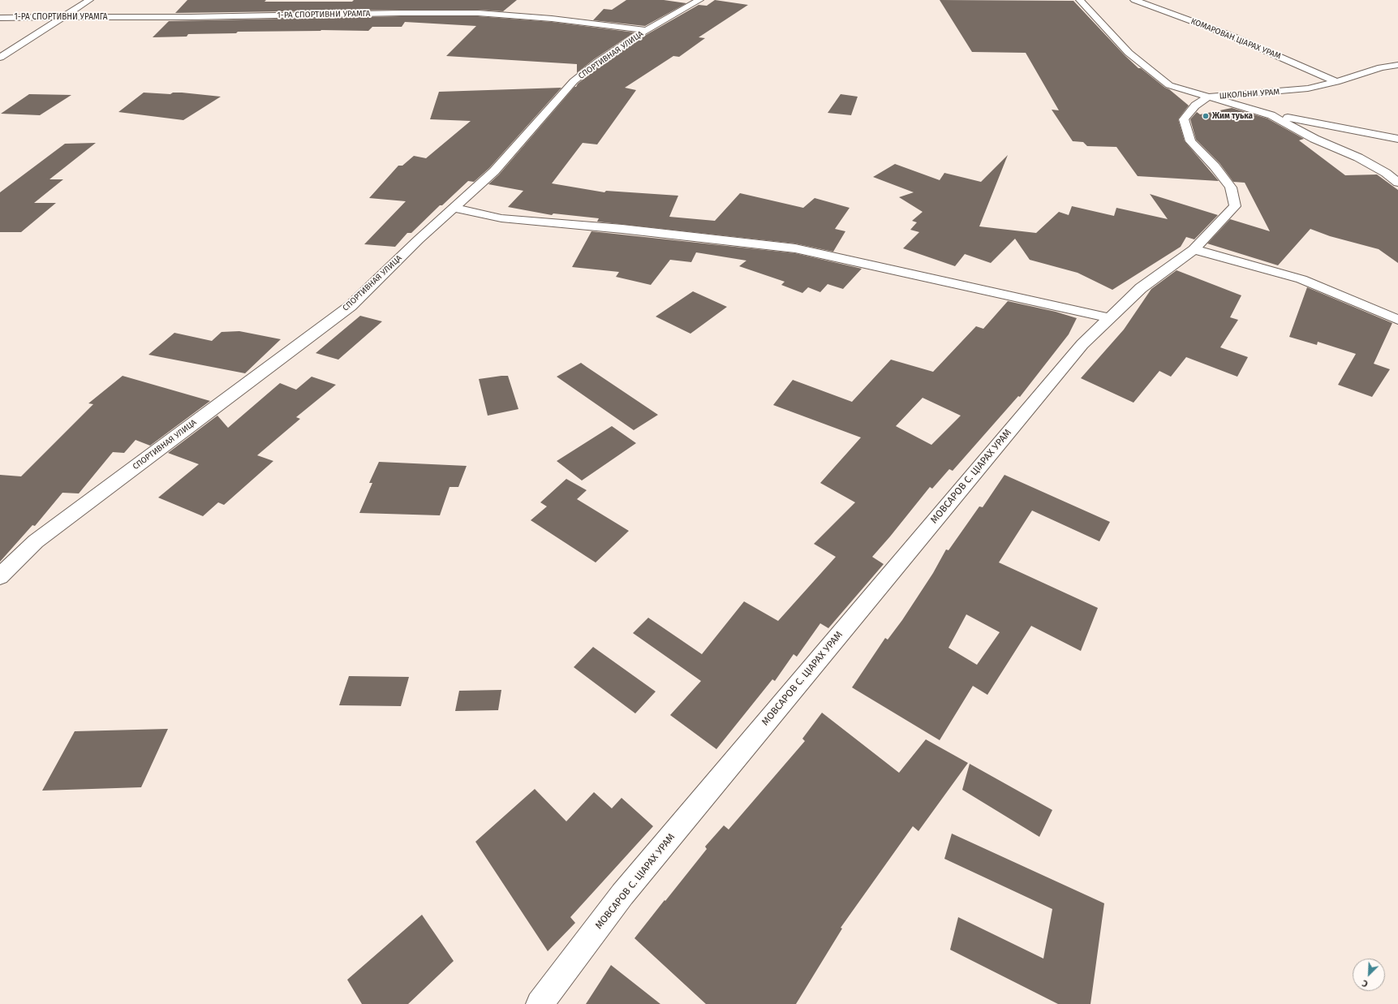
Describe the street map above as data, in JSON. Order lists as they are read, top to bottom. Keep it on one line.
{"streets":{"street":["1-РА СПОРТИВНИ УРАМГА","КОМАРОВАН ЦIАРАХ УРАМ","СПОРТИВНАЯ УЛИЦА","ШКОЛЬНИ УРАМ","МОВСАРОВ С. ЦIАРАХ УРАМ"]},"crossings":[["1-РА СПОРТИВНИ УРАМГА","СПОРТИВНАЯ УЛИЦА"],["КОМАРОВАН ЦIАРАХ УРАМ","ШКОЛЬНИ УРАМ"],["ШКОЛЬНИ УРАМ","МОВСАРОВ С. ЦIАРАХ УРАМ"]],"places":["Жим туька"],"north":"bottom left"}
